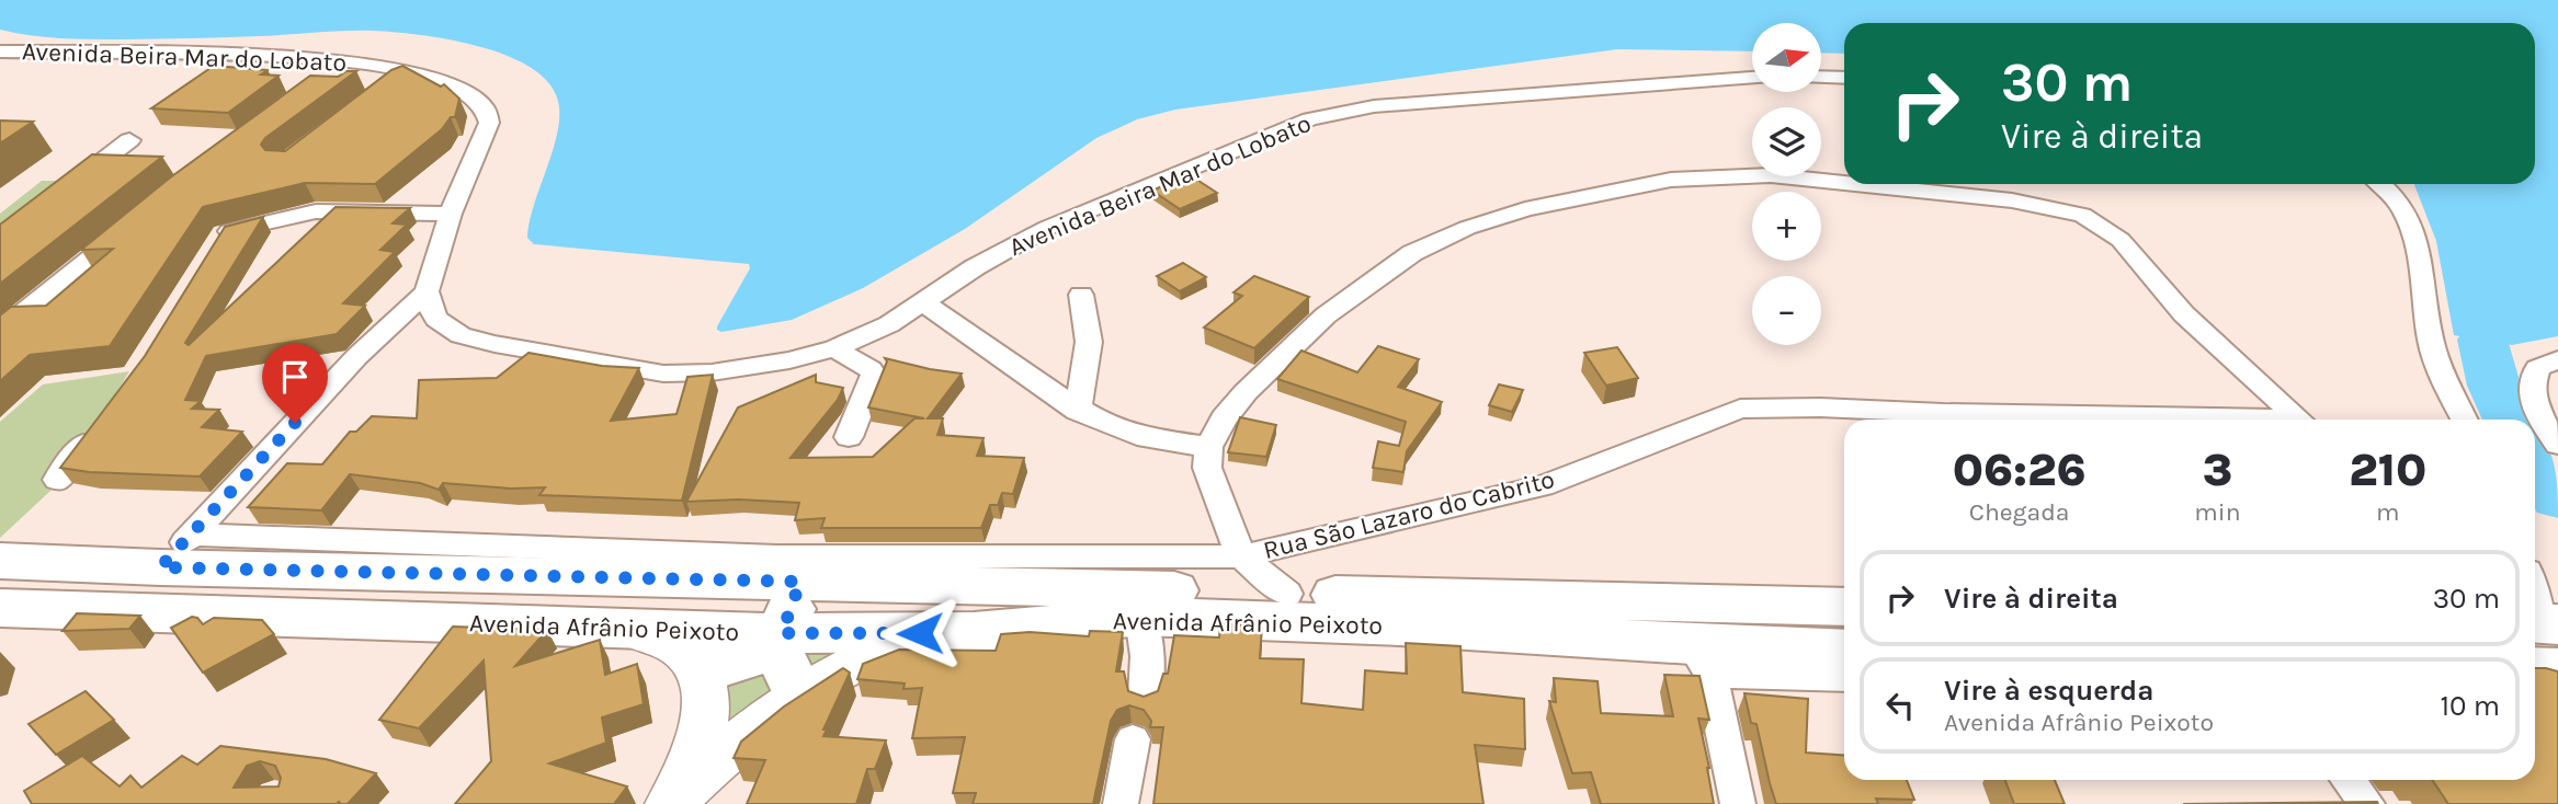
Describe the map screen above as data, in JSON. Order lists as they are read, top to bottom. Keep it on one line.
{"streets":{"main road":["Avenida Afrânio Peixoto"],"street":["Avenida Beira Mar do Lobato","Rua São Lazaro do Cabrito"]},"crossings":[["Rua São Lazaro do Cabrito","Avenida Afrânio Peixoto"]],"north":"right","page":{"map_buttons":["+","−"],"turn":["30 m","Vire à direita"],"eta":["06:26","Chegada","3","min","210","m"],"list":[{"name":"Vire à direita","value":"30 m"},{"name":"Vire à esquerda","note":"Avenida Afrânio Peixoto","value":"10 m"}]}}
